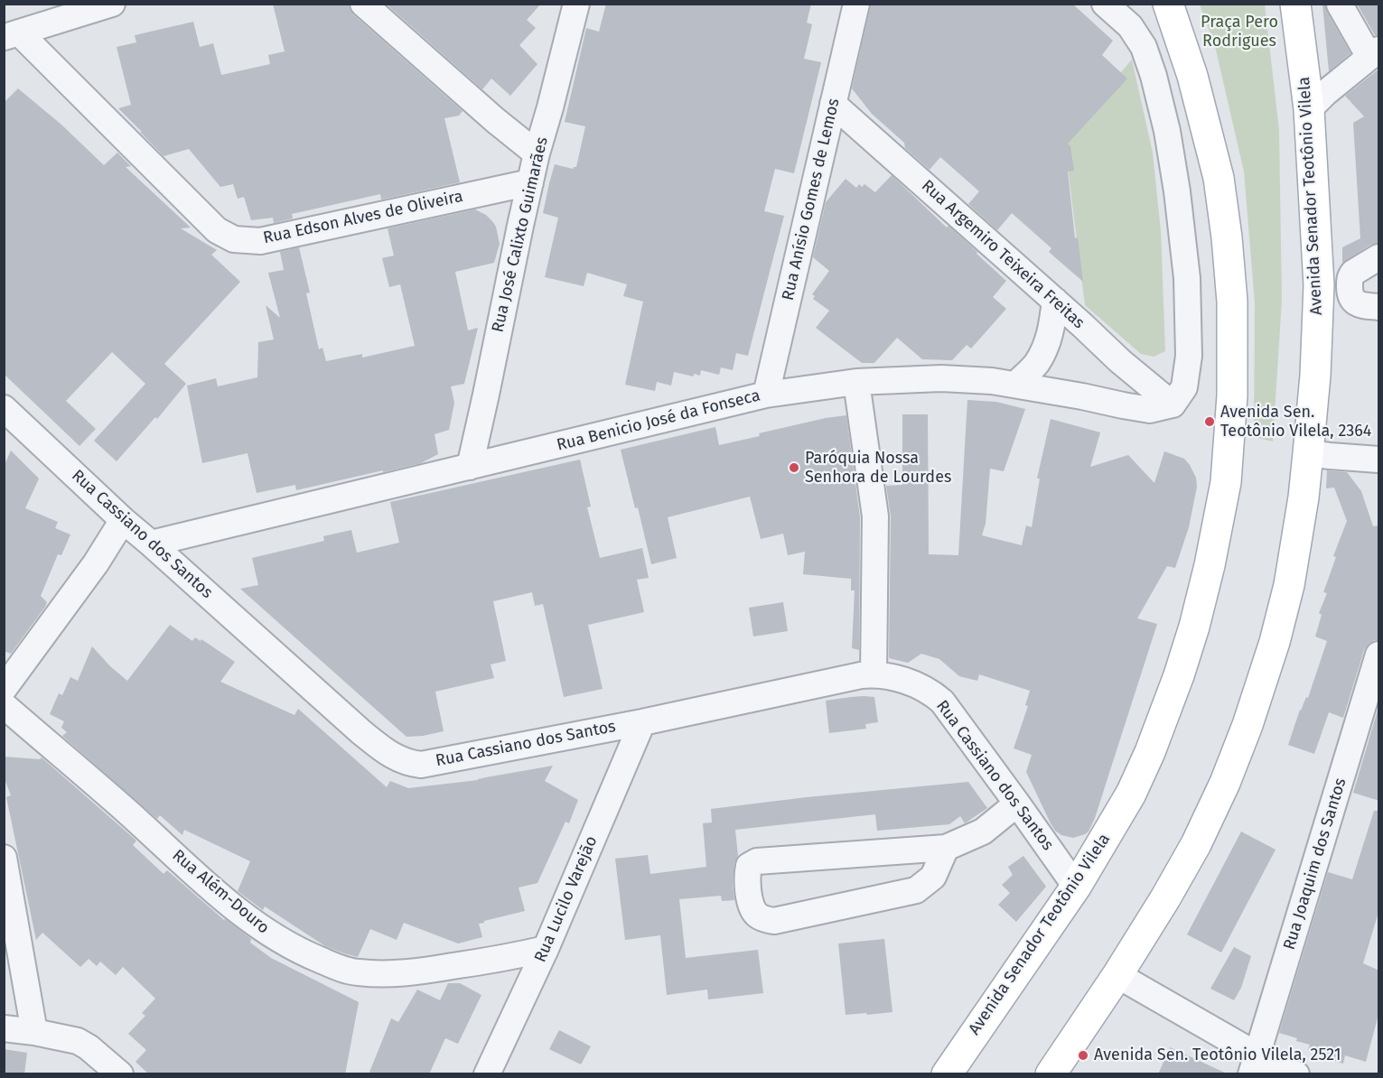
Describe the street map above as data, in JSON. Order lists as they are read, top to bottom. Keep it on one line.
{"streets":{"main road":["Avenida Senador Teotônio Vilela"],"street":["Rua Anísio Gomes de Lemos","Rua Edson Alves de Oliveira","Rua José Calixto Guimarães","Rua Argemiro Teixeira Freitas","Rua Benicio José da Fonseca","Rua Cassiano dos Santos","Rua Joaquim dos Santos","Rua Além-Douro","Rua Lucilo Varejão"]},"crossings":[["Avenida Senador Teotônio Vilela","Rua Cassiano dos Santos"],["Rua Anísio Gomes de Lemos","Rua Argemiro Teixeira Freitas"],["Rua Anísio Gomes de Lemos","Rua Benicio José da Fonseca"],["Rua Edson Alves de Oliveira","Rua José Calixto Guimarães"],["Rua José Calixto Guimarães","Rua Benicio José da Fonseca"],["Rua Argemiro Teixeira Freitas","Rua Benicio José da Fonseca"],["Rua Benicio José da Fonseca","Rua Cassiano dos Santos"],["Rua Cassiano dos Santos","Rua Lucilo Varejão"],["Rua Além-Douro","Rua Lucilo Varejão"]],"parks":["Praça Pero Rodrigues"],"places":["Avenida Sen. Teotônio Vilela, 2364","Paróquia Nossa Senhora de Lourdes","Avenida Sen. Teotônio Vilela, 2521"]}
